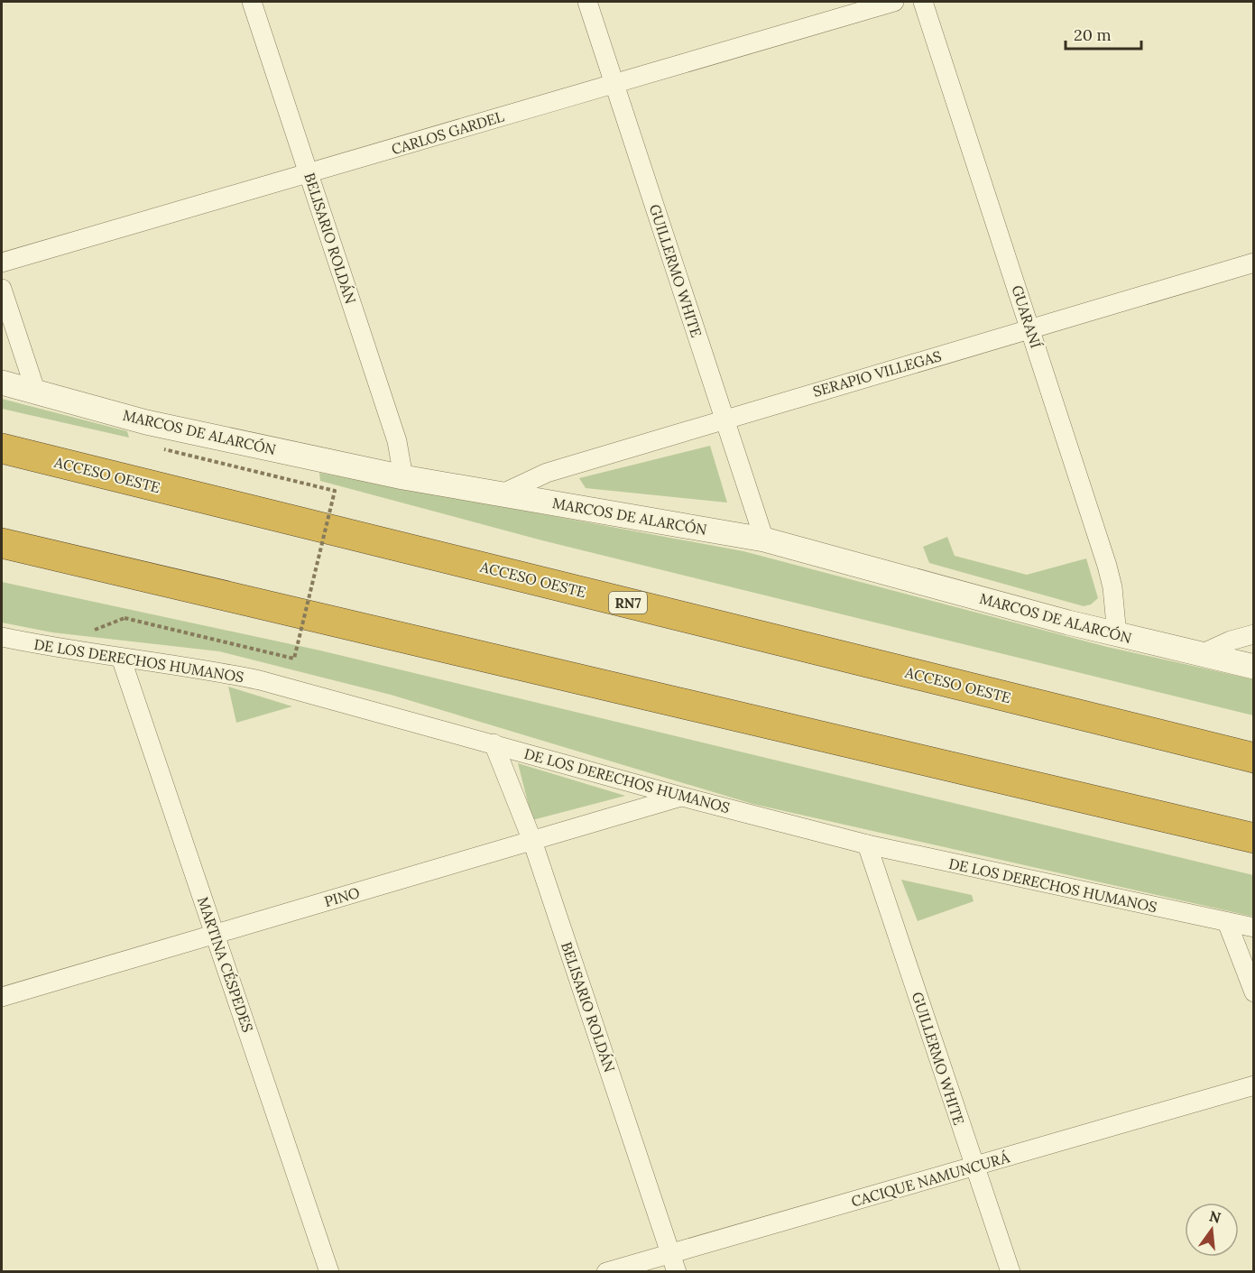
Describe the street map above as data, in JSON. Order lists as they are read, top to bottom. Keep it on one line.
{"streets":{"highway":["ACCESO OESTE","RN7"],"street":["CARLOS GARDEL","BELISARIO ROLDÁN","GUILLERMO WHITE","GUARANÍ","SERAPIO VILLEGAS","MARCOS DE ALARCÓN","DE LOS DERECHOS HUMANOS","PINO","MARTINA CÉSPEDES","CACIQUE NAMUNCURÁ"]},"crossings":[["CARLOS GARDEL","BELISARIO ROLDÁN"],["CARLOS GARDEL","GUILLERMO WHITE"],["BELISARIO ROLDÁN","MARCOS DE ALARCÓN"],["BELISARIO ROLDÁN","DE LOS DERECHOS HUMANOS"],["BELISARIO ROLDÁN","PINO"],["BELISARIO ROLDÁN","CACIQUE NAMUNCURÁ"],["GUILLERMO WHITE","SERAPIO VILLEGAS"],["GUILLERMO WHITE","MARCOS DE ALARCÓN"],["GUILLERMO WHITE","DE LOS DERECHOS HUMANOS"],["GUILLERMO WHITE","CACIQUE NAMUNCURÁ"],["GUARANÍ","SERAPIO VILLEGAS"],["GUARANÍ","MARCOS DE ALARCÓN"],["SERAPIO VILLEGAS","MARCOS DE ALARCÓN"],["DE LOS DERECHOS HUMANOS","PINO"],["DE LOS DERECHOS HUMANOS","MARTINA CÉSPEDES"],["PINO","MARTINA CÉSPEDES"]],"scale_bar":"20 m","north":"top"}
